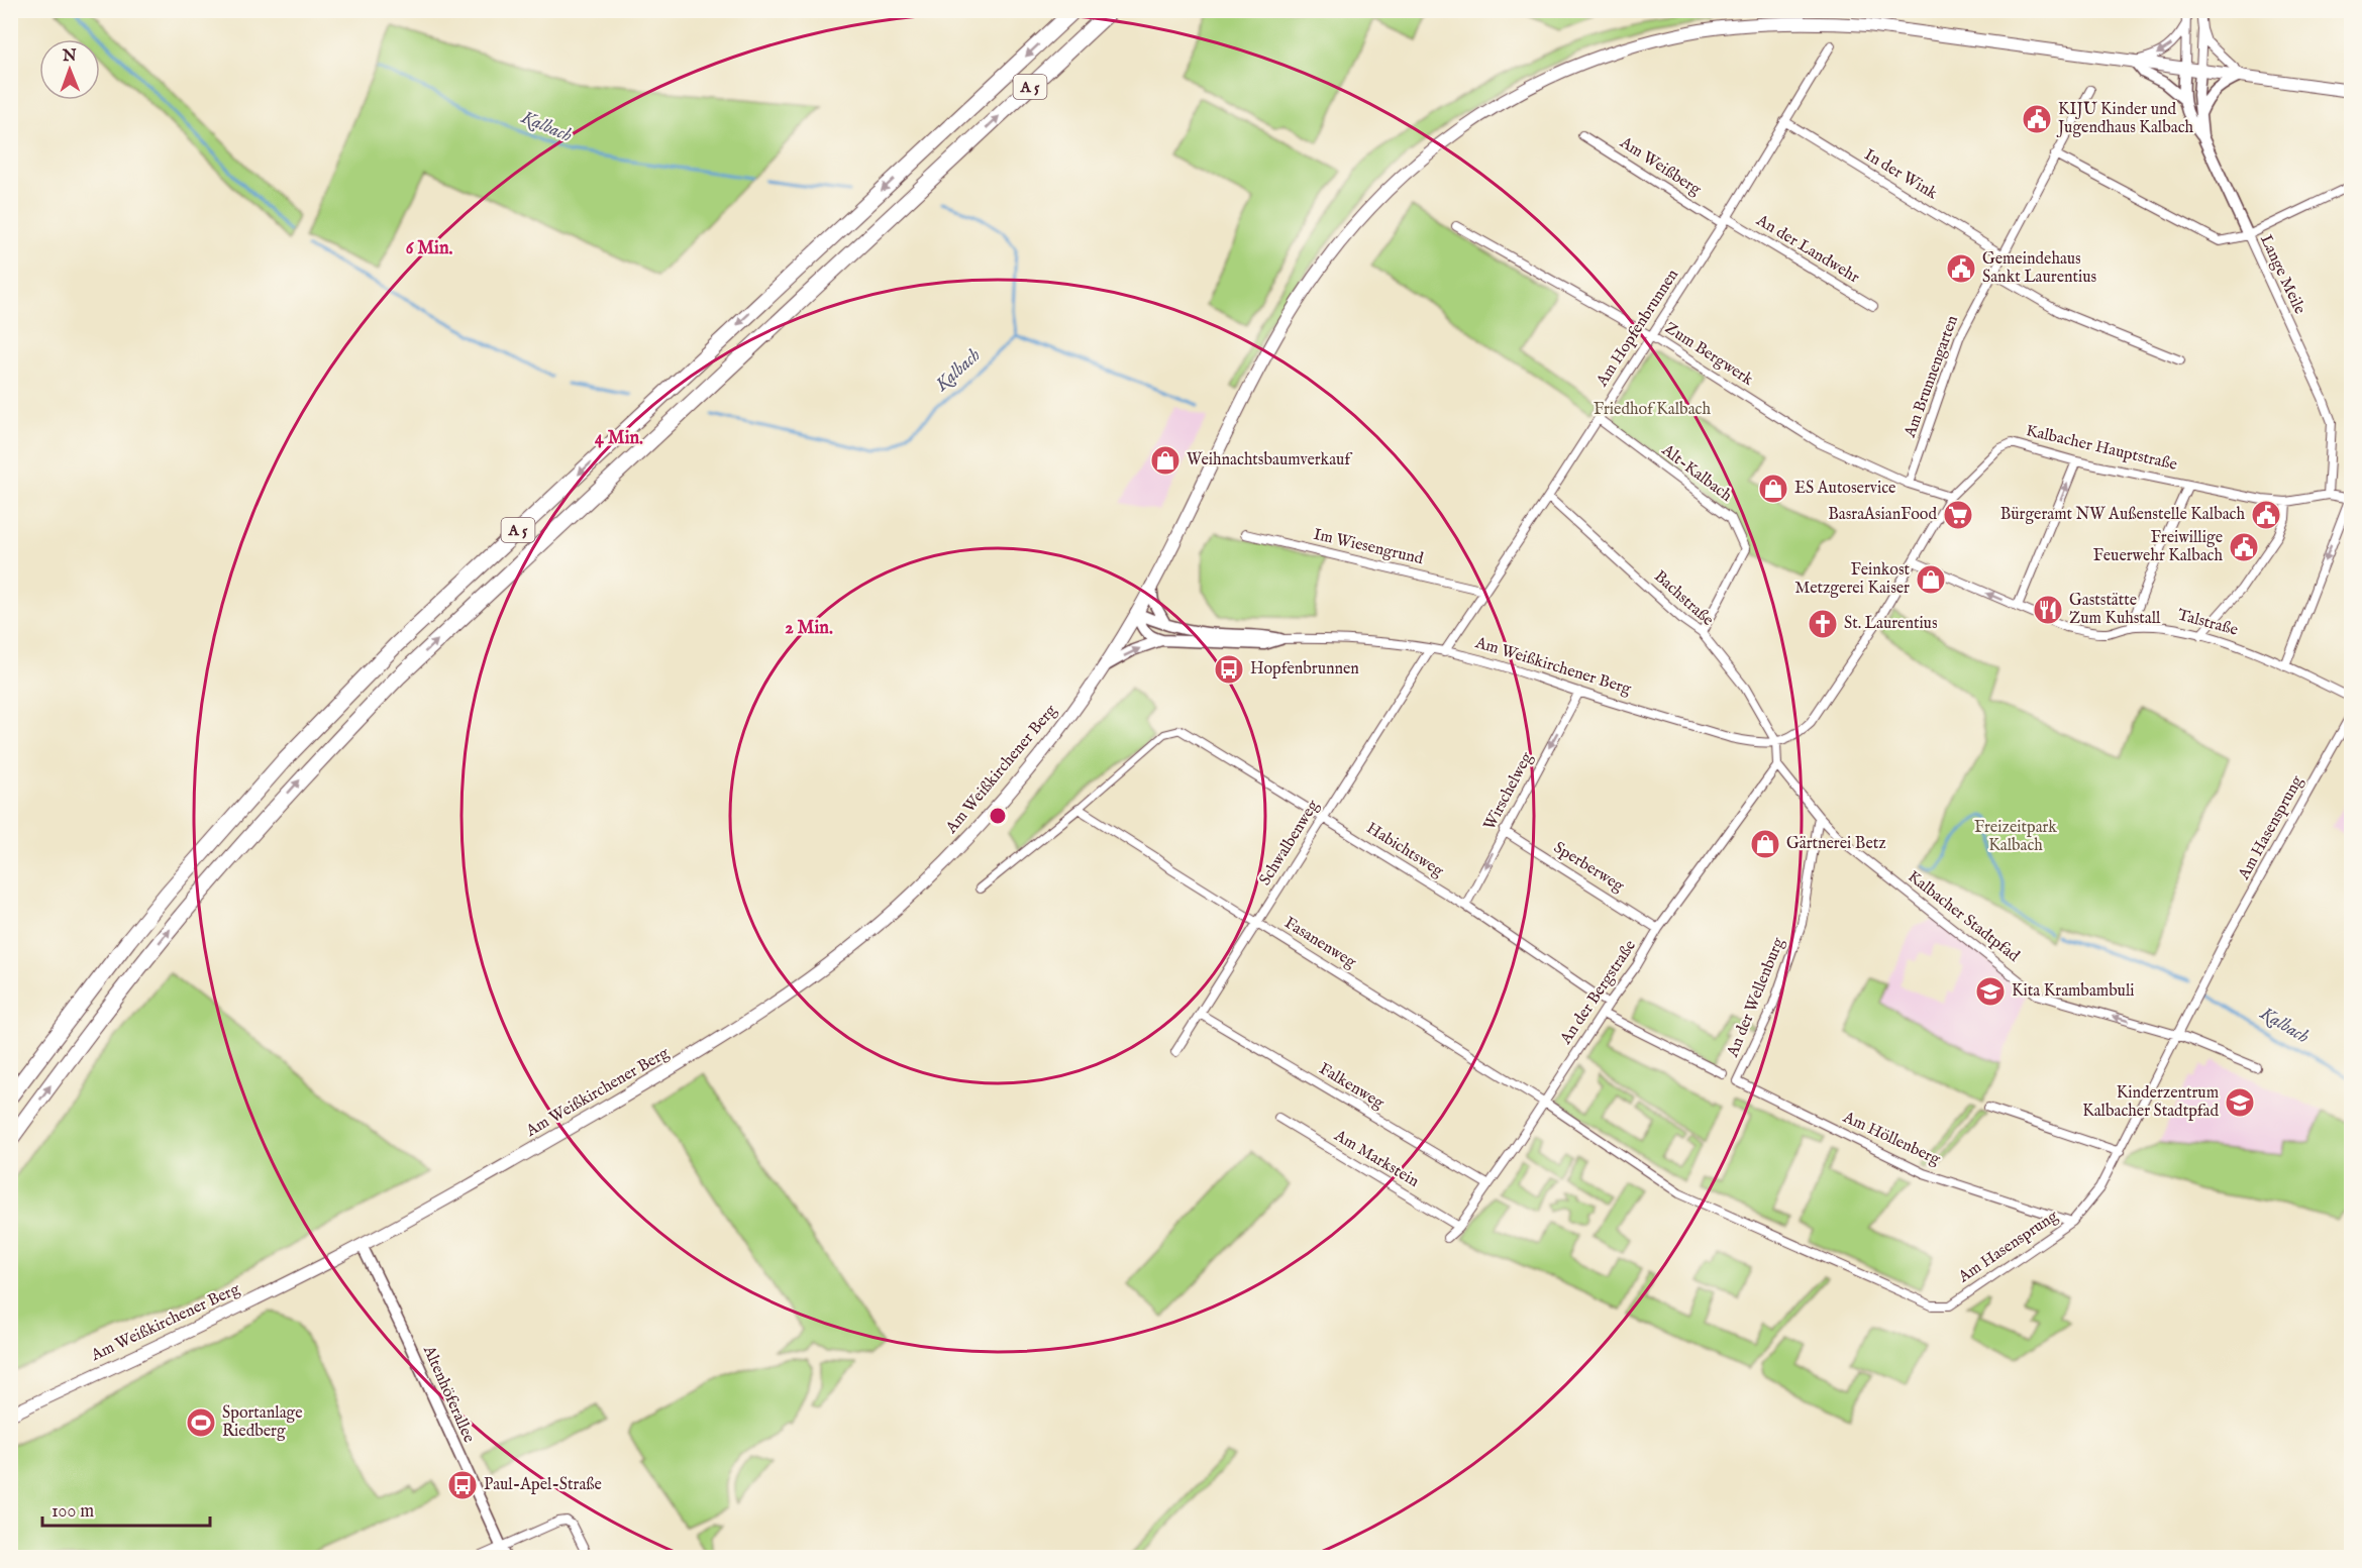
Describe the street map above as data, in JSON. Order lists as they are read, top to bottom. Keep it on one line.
{"streets":{"highway":["A 5"],"main road":["Am Weißkirchener Berg"],"street":["Am Weißberg","In der Wink","An der Landwehr","Lange Meile","Am Hopfenbrunnen","Zum Bergwerk","Am Brunnengarten","Kalbacher Hauptstraße","Alt-Kalbach","Im Wiesengrund","Bachstraße","Talstraße","Wirschelweg","Am Hasensprung","Schwalbenweg","Habichtsweg","Sperberweg","Kalbacher Stadtpfad","Fasanenweg","An der Bergstraße","An der Wellenburg","Falkenweg","Am Höllenberg","Am Markstein","Altenhöferallee"]},"crossings":[["Am Weißberg","An der Landwehr"],["Am Weißberg","Am Hopfenbrunnen"],["In der Wink","Am Hopfenbrunnen"],["In der Wink","Am Brunnengarten"],["An der Landwehr","Am Hopfenbrunnen"],["Lange Meile","Am Brunnengarten"],["Lange Meile","Kalbacher Hauptstraße"],["Am Hopfenbrunnen","Zum Bergwerk"],["Am Hopfenbrunnen","Alt-Kalbach"],["Am Hopfenbrunnen","Im Wiesengrund"],["Am Hopfenbrunnen","Bachstraße"],["Am Hopfenbrunnen","Am Weißkirchener Berg"],["Zum Bergwerk","Am Brunnengarten"],["Zum Bergwerk","Kalbacher Hauptstraße"],["Kalbacher Hauptstraße","Bachstraße"],["Kalbacher Hauptstraße","Talstraße"],["Kalbacher Hauptstraße","Am Weißkirchener Berg"],["Alt-Kalbach","Bachstraße"],["Bachstraße","Am Weißkirchener Berg"],["Am Weißkirchener Berg","Wirschelweg"],["Am Weißkirchener Berg","Schwalbenweg"],["Am Weißkirchener Berg","Altenhöferallee"],["Wirschelweg","Habichtsweg"],["Wirschelweg","Sperberweg"],["Am Hasensprung","Kalbacher Stadtpfad"],["Am Hasensprung","Fasanenweg"],["Am Hasensprung","An der Bergstraße"],["Am Hasensprung","Am Höllenberg"],["Schwalbenweg","Habichtsweg"],["Schwalbenweg","Fasanenweg"],["Schwalbenweg","Falkenweg"],["Habichtsweg","An der Bergstraße"],["Sperberweg","An der Bergstraße"],["Kalbacher Stadtpfad","An der Bergstraße"],["Kalbacher Stadtpfad","An der Wellenburg"],["Fasanenweg","An der Bergstraße"],["An der Bergstraße","Falkenweg"],["An der Bergstraße","Am Markstein"],["An der Wellenburg","Am Höllenberg"]],"one_way":["Wirschelweg","Kalbacher Stadtpfad"],"water":["Kalbach"],"parks":["Friedhof Kalbach","Freizeitpark Kalbach"],"places":{"public building":["KIJU Kinder und Jugendhaus Kalbach","Gemeindehaus Sankt Laurentius","Bürgeramt NW Außenstelle Kalbach","Freiwillige Feuerwehr Kalbach"],"shop":["Weihnachtsbaumverkauf","ES Autoservice","Feinkost Metzgerei Kaiser","Gärtnerei Betz"],"supermarket":["BasraAsianFood"],"restaurant":["Gaststätte Zum Kuhstall"],"church":["St. Laurentius"],"bus stop":["Hopfenbrunnen","Paul-Apel-Straße"],"school or university":["Kita Krambambuli","Kinderzentrum Kalbacher Stadtpfad"],"sports":["Sportanlage Riedberg"]},"scale_bar":"100 m","north":"top","rings":["6 Min.","4 Min.","2 Min."]}
